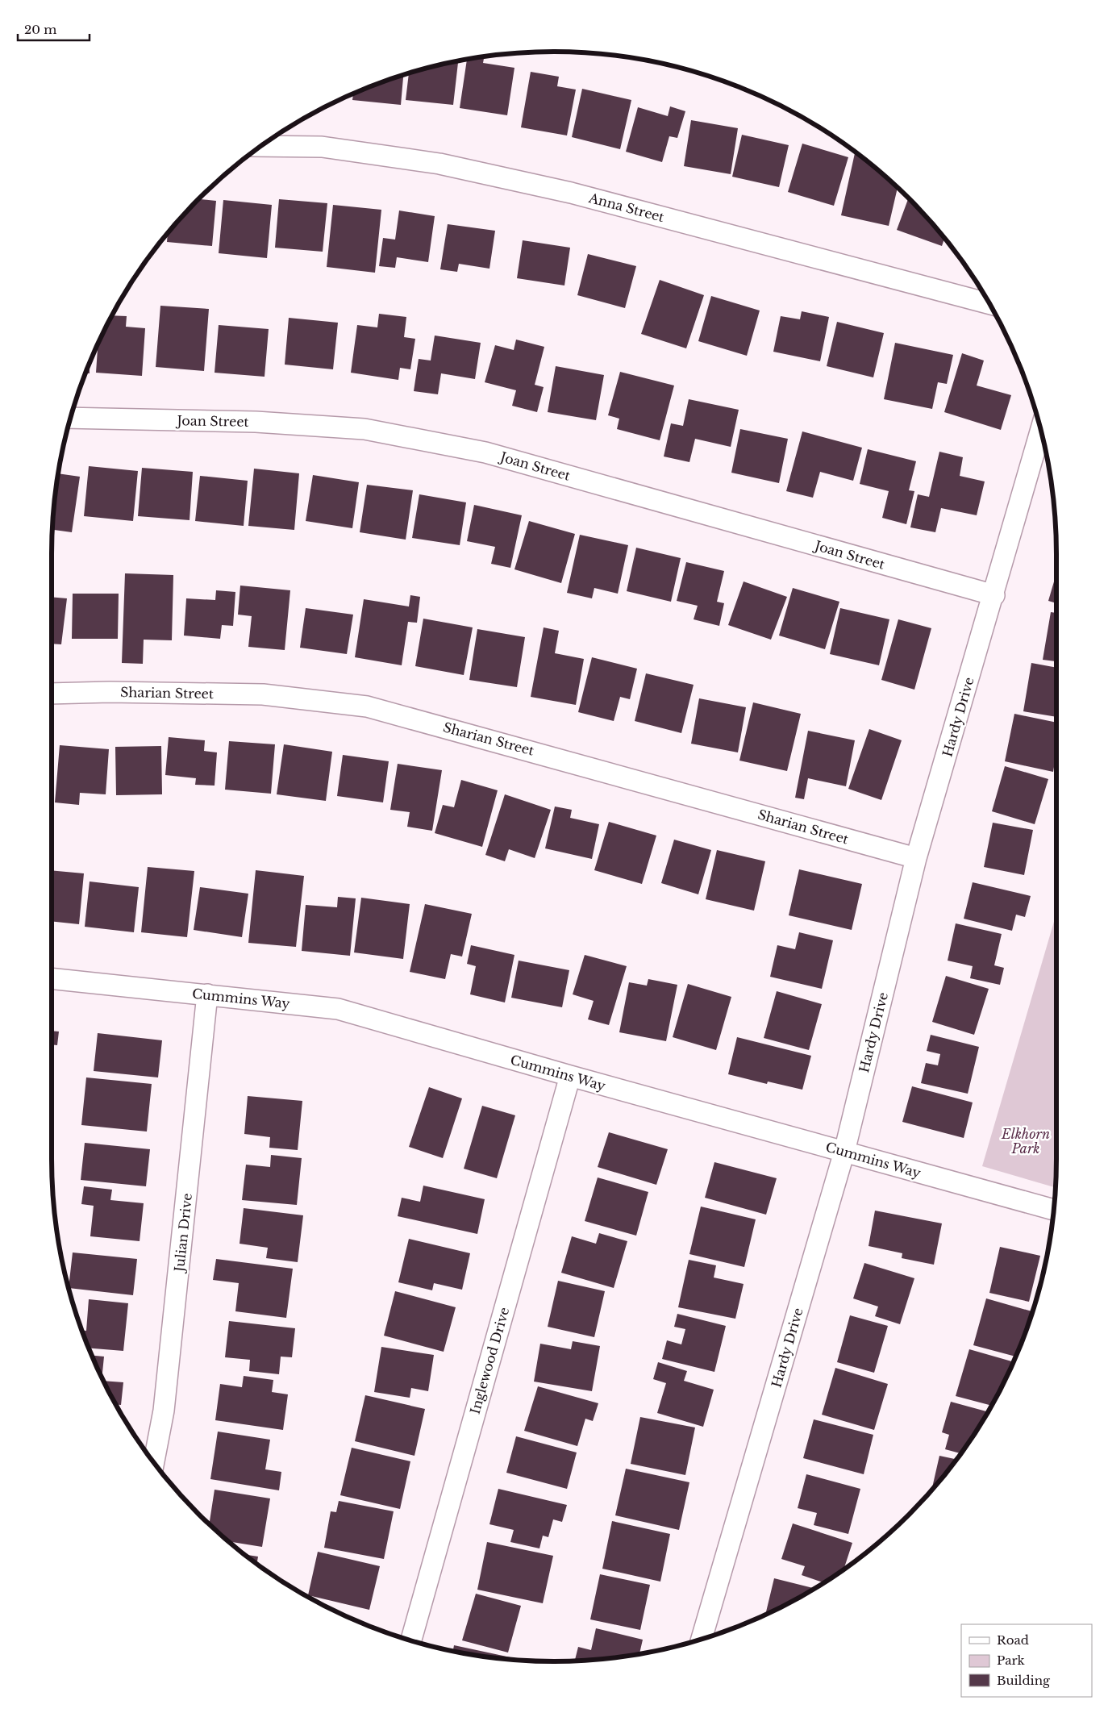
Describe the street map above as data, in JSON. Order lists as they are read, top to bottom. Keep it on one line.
{"streets":{"street":["Anna Street","Joan Street","Sharian Street","Hardy Drive","Cummins Way","Julian Drive","Inglewood Drive"]},"crossings":[["Joan Street","Hardy Drive"],["Sharian Street","Hardy Drive"],["Hardy Drive","Cummins Way"],["Cummins Way","Julian Drive"],["Cummins Way","Inglewood Drive"]],"parks":["Elkhorn Park"],"legend":["Road","Park","Building"],"scale_bar":"20 m"}
